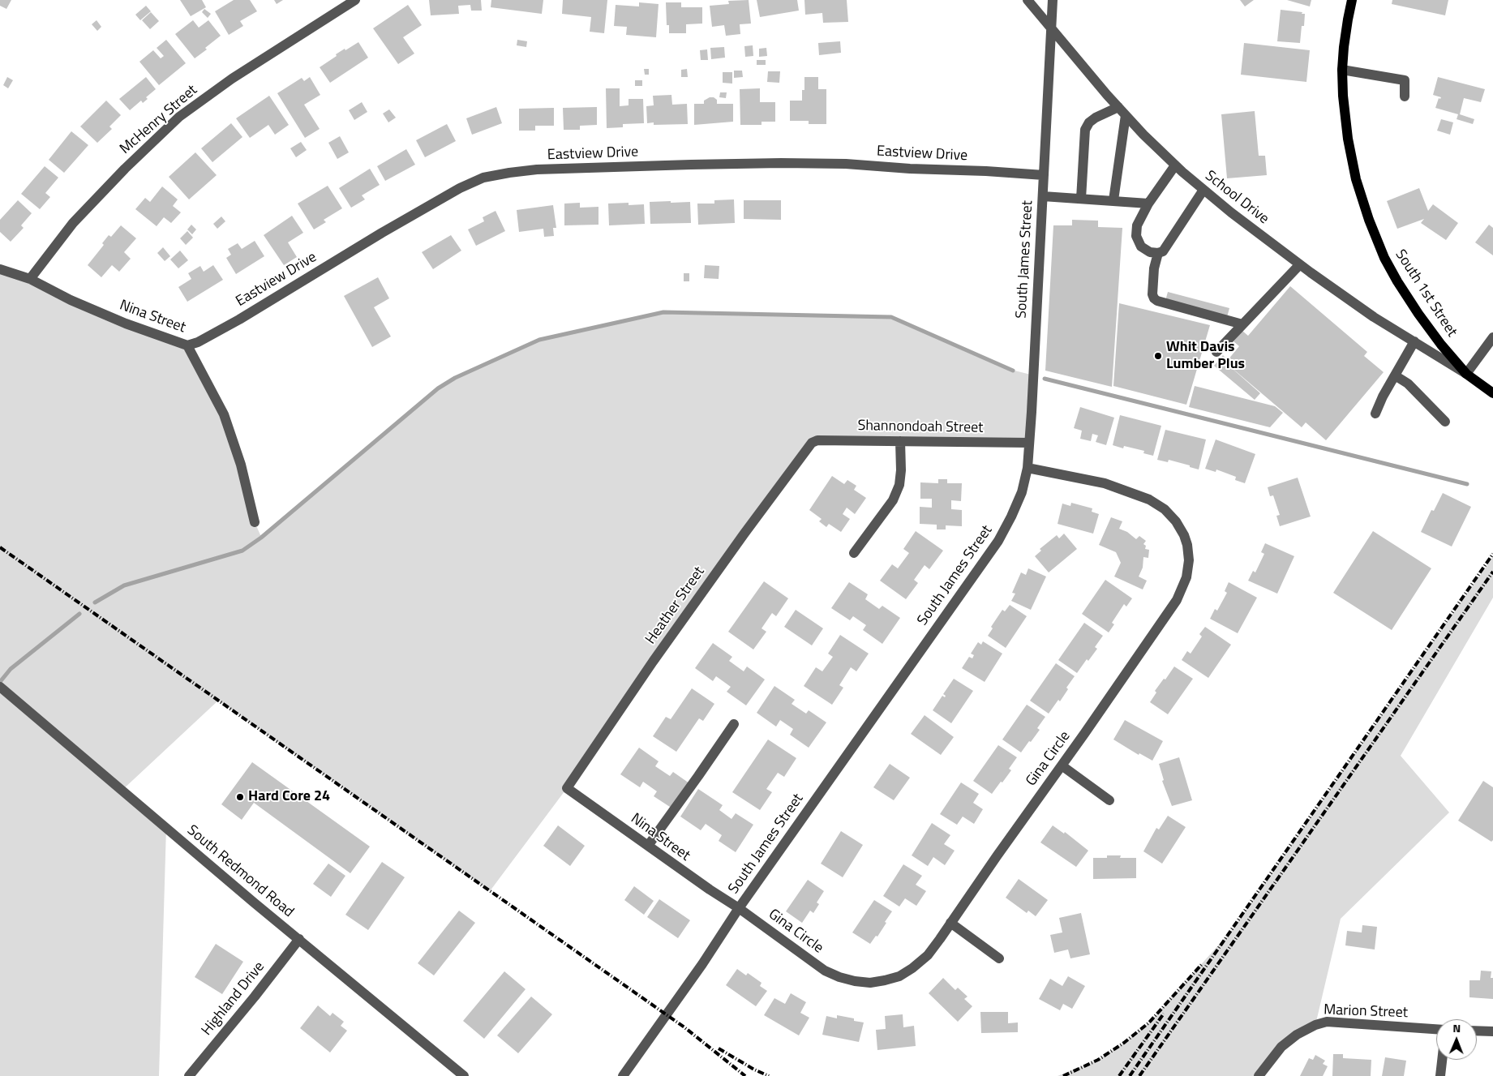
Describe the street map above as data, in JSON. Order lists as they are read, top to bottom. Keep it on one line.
{"streets":{"main road":["South 1st Street"],"street":["McHenry Street","Eastview Drive","School Drive","South James Street","Nina Street","Shannondoah Street","Heather Street","Gina Circle","South Redmond Road","Highland Drive","Marion Street"]},"crossings":[["McHenry Street","Nina Street"],["Eastview Drive","South James Street"],["Eastview Drive","Nina Street"],["School Drive","South James Street"],["School Drive","South 1st Street"],["South James Street","Nina Street"],["South James Street","Shannondoah Street"],["South James Street","Gina Circle"],["Nina Street","Heather Street"],["Nina Street","Gina Circle"],["Shannondoah Street","Heather Street"],["South Redmond Road","Highland Drive"]],"places":["Whit Davis Lumber Plus","Hard Core 24"],"north":"top"}
